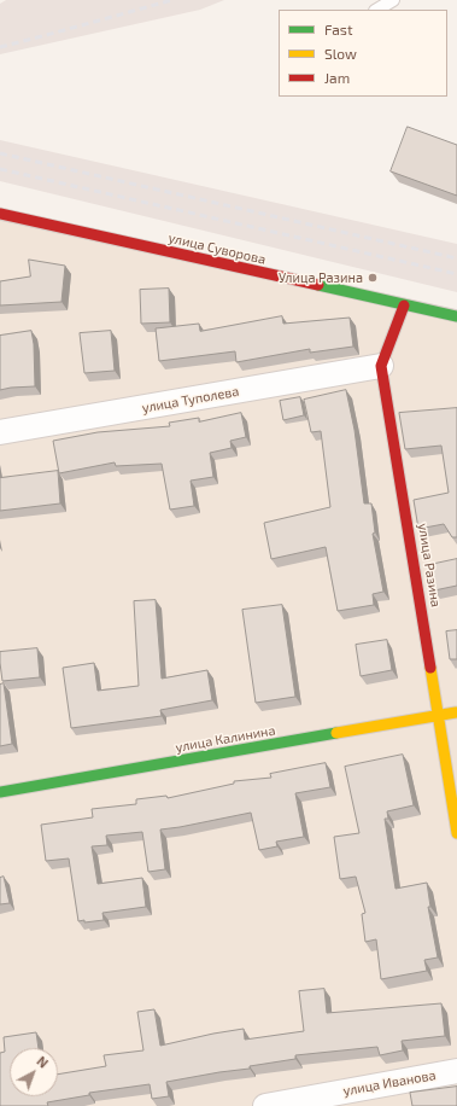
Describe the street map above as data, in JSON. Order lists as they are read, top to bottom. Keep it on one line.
{"streets":{"street":["улица Суворова","улица Туполева","улица Разина","улица Калинина","улица Иванова"]},"crossings":[["улица Суворова","улица Разина"],["улица Туполева","улица Разина"],["улица Разина","улица Калинина"]],"places":["Улица Разина"],"legend":["Fast","Slow","Jam"],"north":"top right"}
